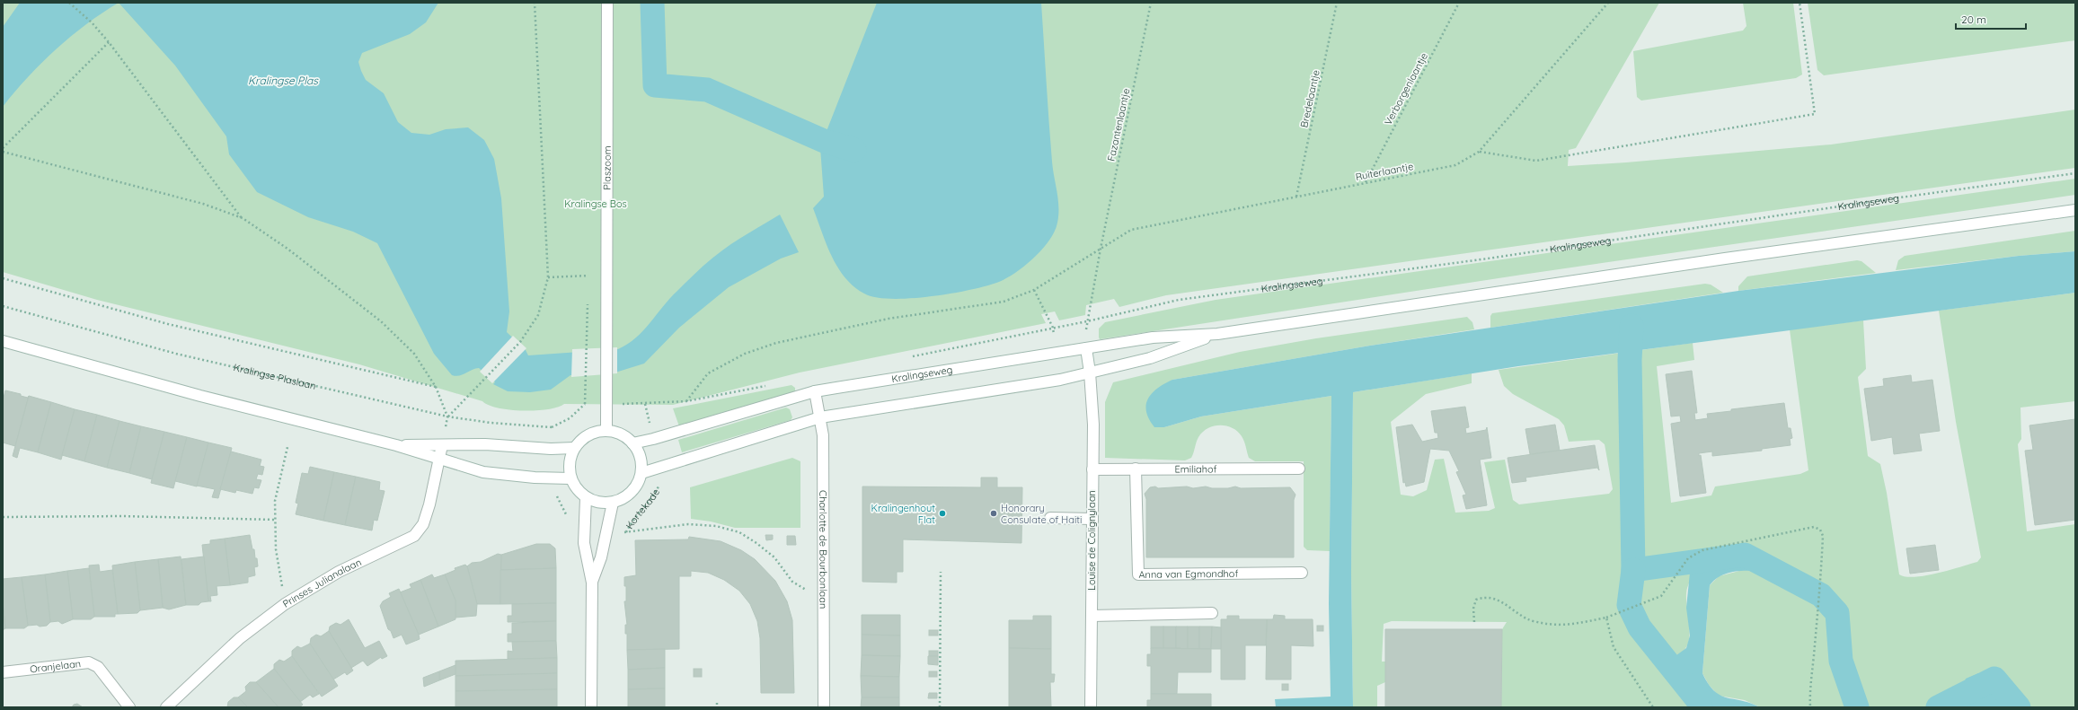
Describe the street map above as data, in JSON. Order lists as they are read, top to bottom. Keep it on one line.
{"streets":{"main road":["Plaszoom","Kralingseweg","Emiliahof","Louise de Colignylaan","Charlotte de Bourbonlaan","Anna van Egmondhof","Prinses Julianalaan","Oranjelaan"],"path":["Verborgenlaantje","Bredelaantje","Fazantenlaantje","Ruiterlaantje","Kralingse Plaslaan","Kortekade"]},"crossings":[["Verborgenlaantje","Ruiterlaantje"],["Bredelaantje","Ruiterlaantje"],["Fazantenlaantje","Ruiterlaantje"],["Fazantenlaantje","Kralingseweg"],["Plaszoom","Kralingseweg"],["Ruiterlaantje","Kralingseweg"],["Kralingseweg","Kortekade"],["Kralingseweg","Louise de Colignylaan"],["Kralingseweg","Charlotte de Bourbonlaan"],["Emiliahof","Louise de Colignylaan"],["Emiliahof","Anna van Egmondhof"]],"water":["Kralingse Plas"],"parks":["Kralingse Bos"],"places":["Kralingenhout Flat","Honorary Consulate of Haiti"],"scale_bar":"20 m"}
